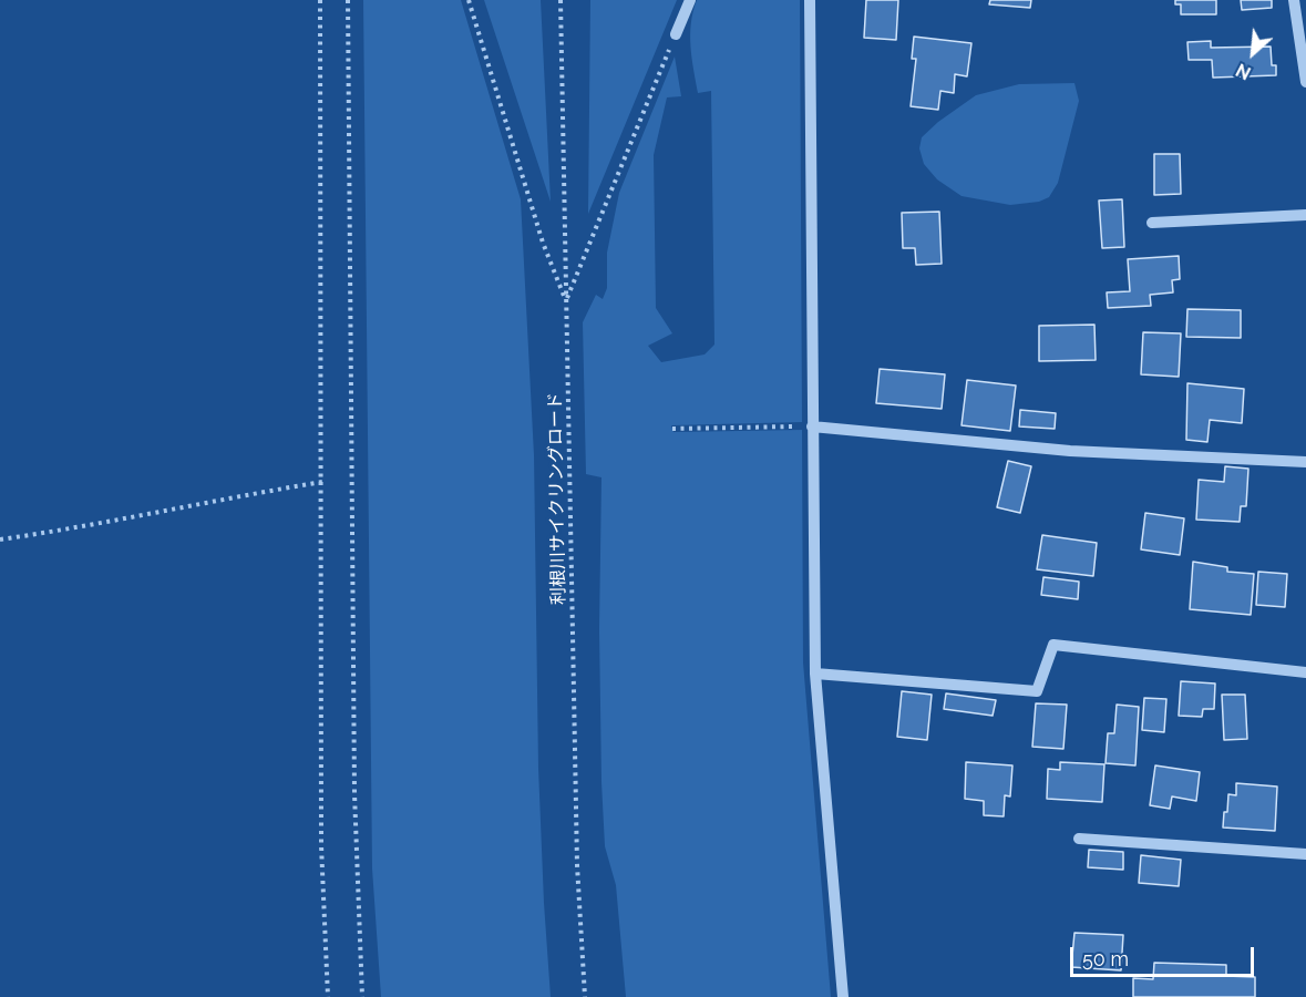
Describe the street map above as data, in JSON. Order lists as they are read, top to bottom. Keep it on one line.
{"streets":{"path":["利根川サイクリングロード"]},"scale_bar":"50 m","north":"bottom left"}
